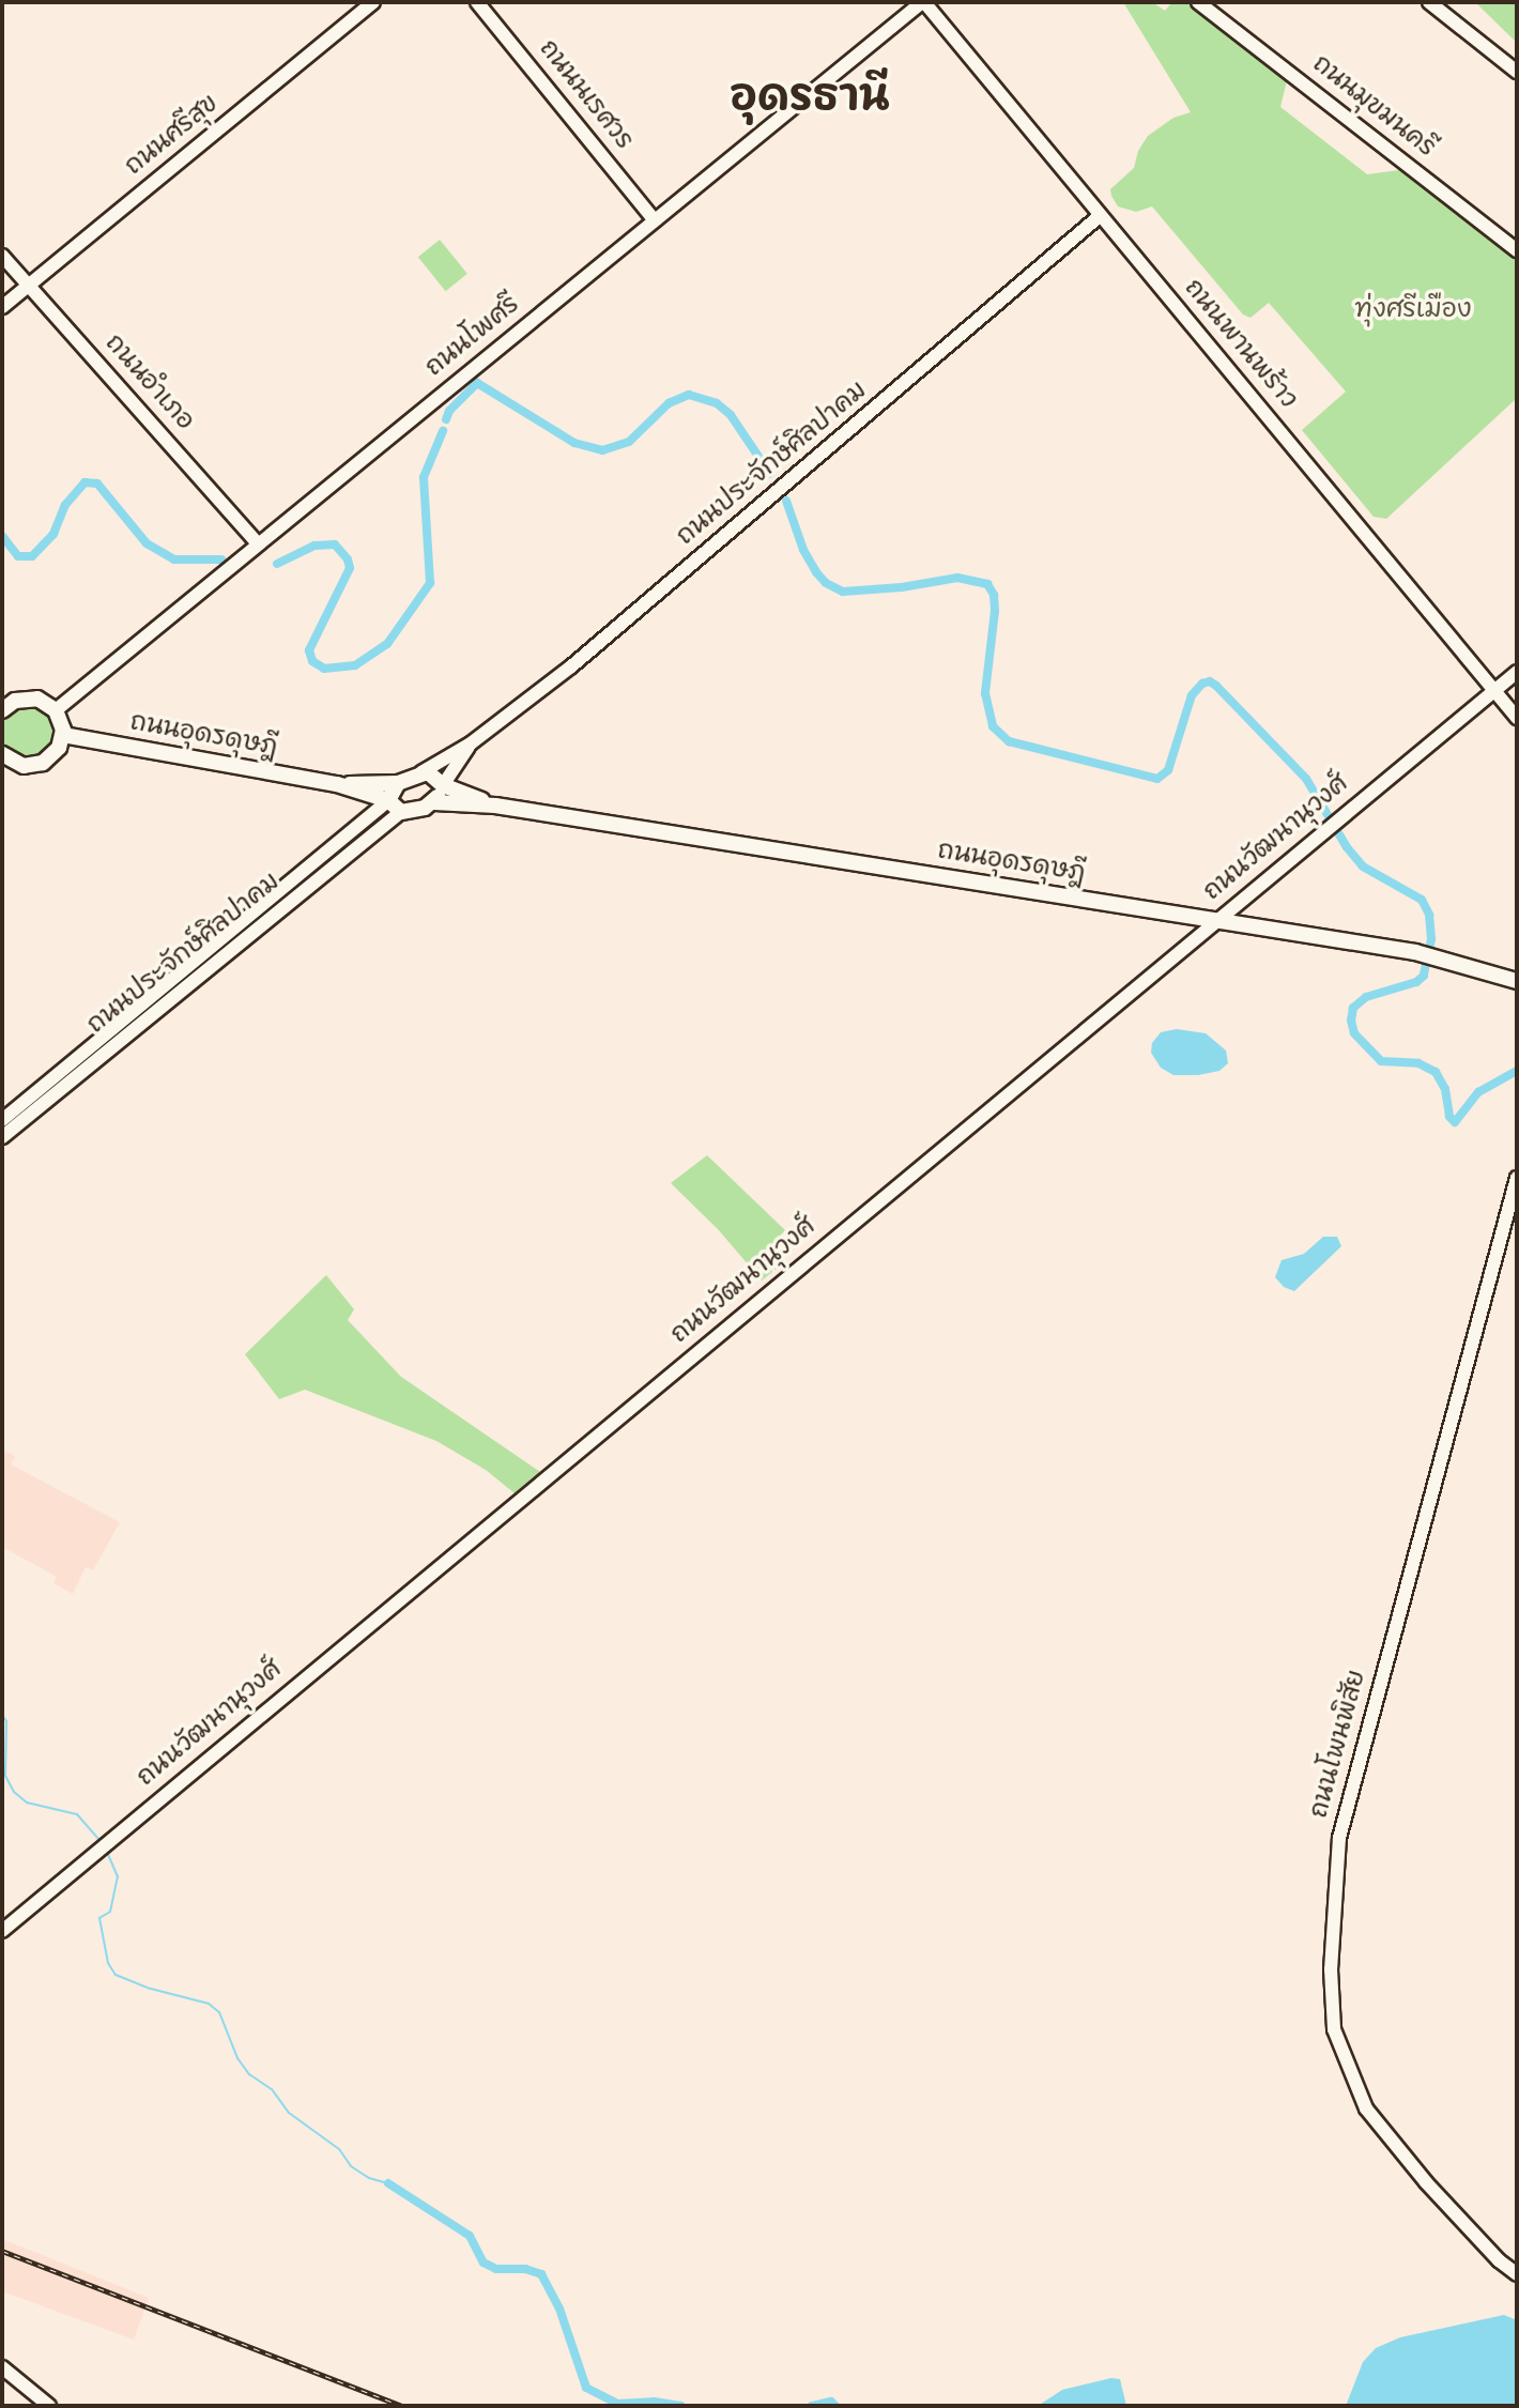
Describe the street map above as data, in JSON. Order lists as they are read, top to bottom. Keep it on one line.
{"streets":{"main road":["ถนนอุดรดุษฎี"],"street":["ถนนนเรศวร","ถนนมุขมนครี","ถนนศรีสุข","ถนนโพศรี","ถนนพานพร้าว","ถนนอำเภอ","ถนนประจักษ์ศิลปาคม","ถนนวัฒนานุวงศ์","ถนนโพนพิสัย"]},"crossings":[["ถนนนเรศวร","ถนนโพศรี"],["ถนนศรีสุข","ถนนอำเภอ"],["ถนนโพศรี","ถนนพานพร้าว"],["ถนนโพศรี","ถนนอำเภอ"],["ถนนพานพร้าว","ถนนประจักษ์ศิลปาคม"],["ถนนพานพร้าว","ถนนวัฒนานุวงศ์"],["ถนนประจักษ์ศิลปาคม","ถนนอุดรดุษฎี"],["ถนนอุดรดุษฎี","ถนนวัฒนานุวงศ์"]],"districts":["อุดรธานี"],"parks":["ทุ่งศรีเมือง"]}
